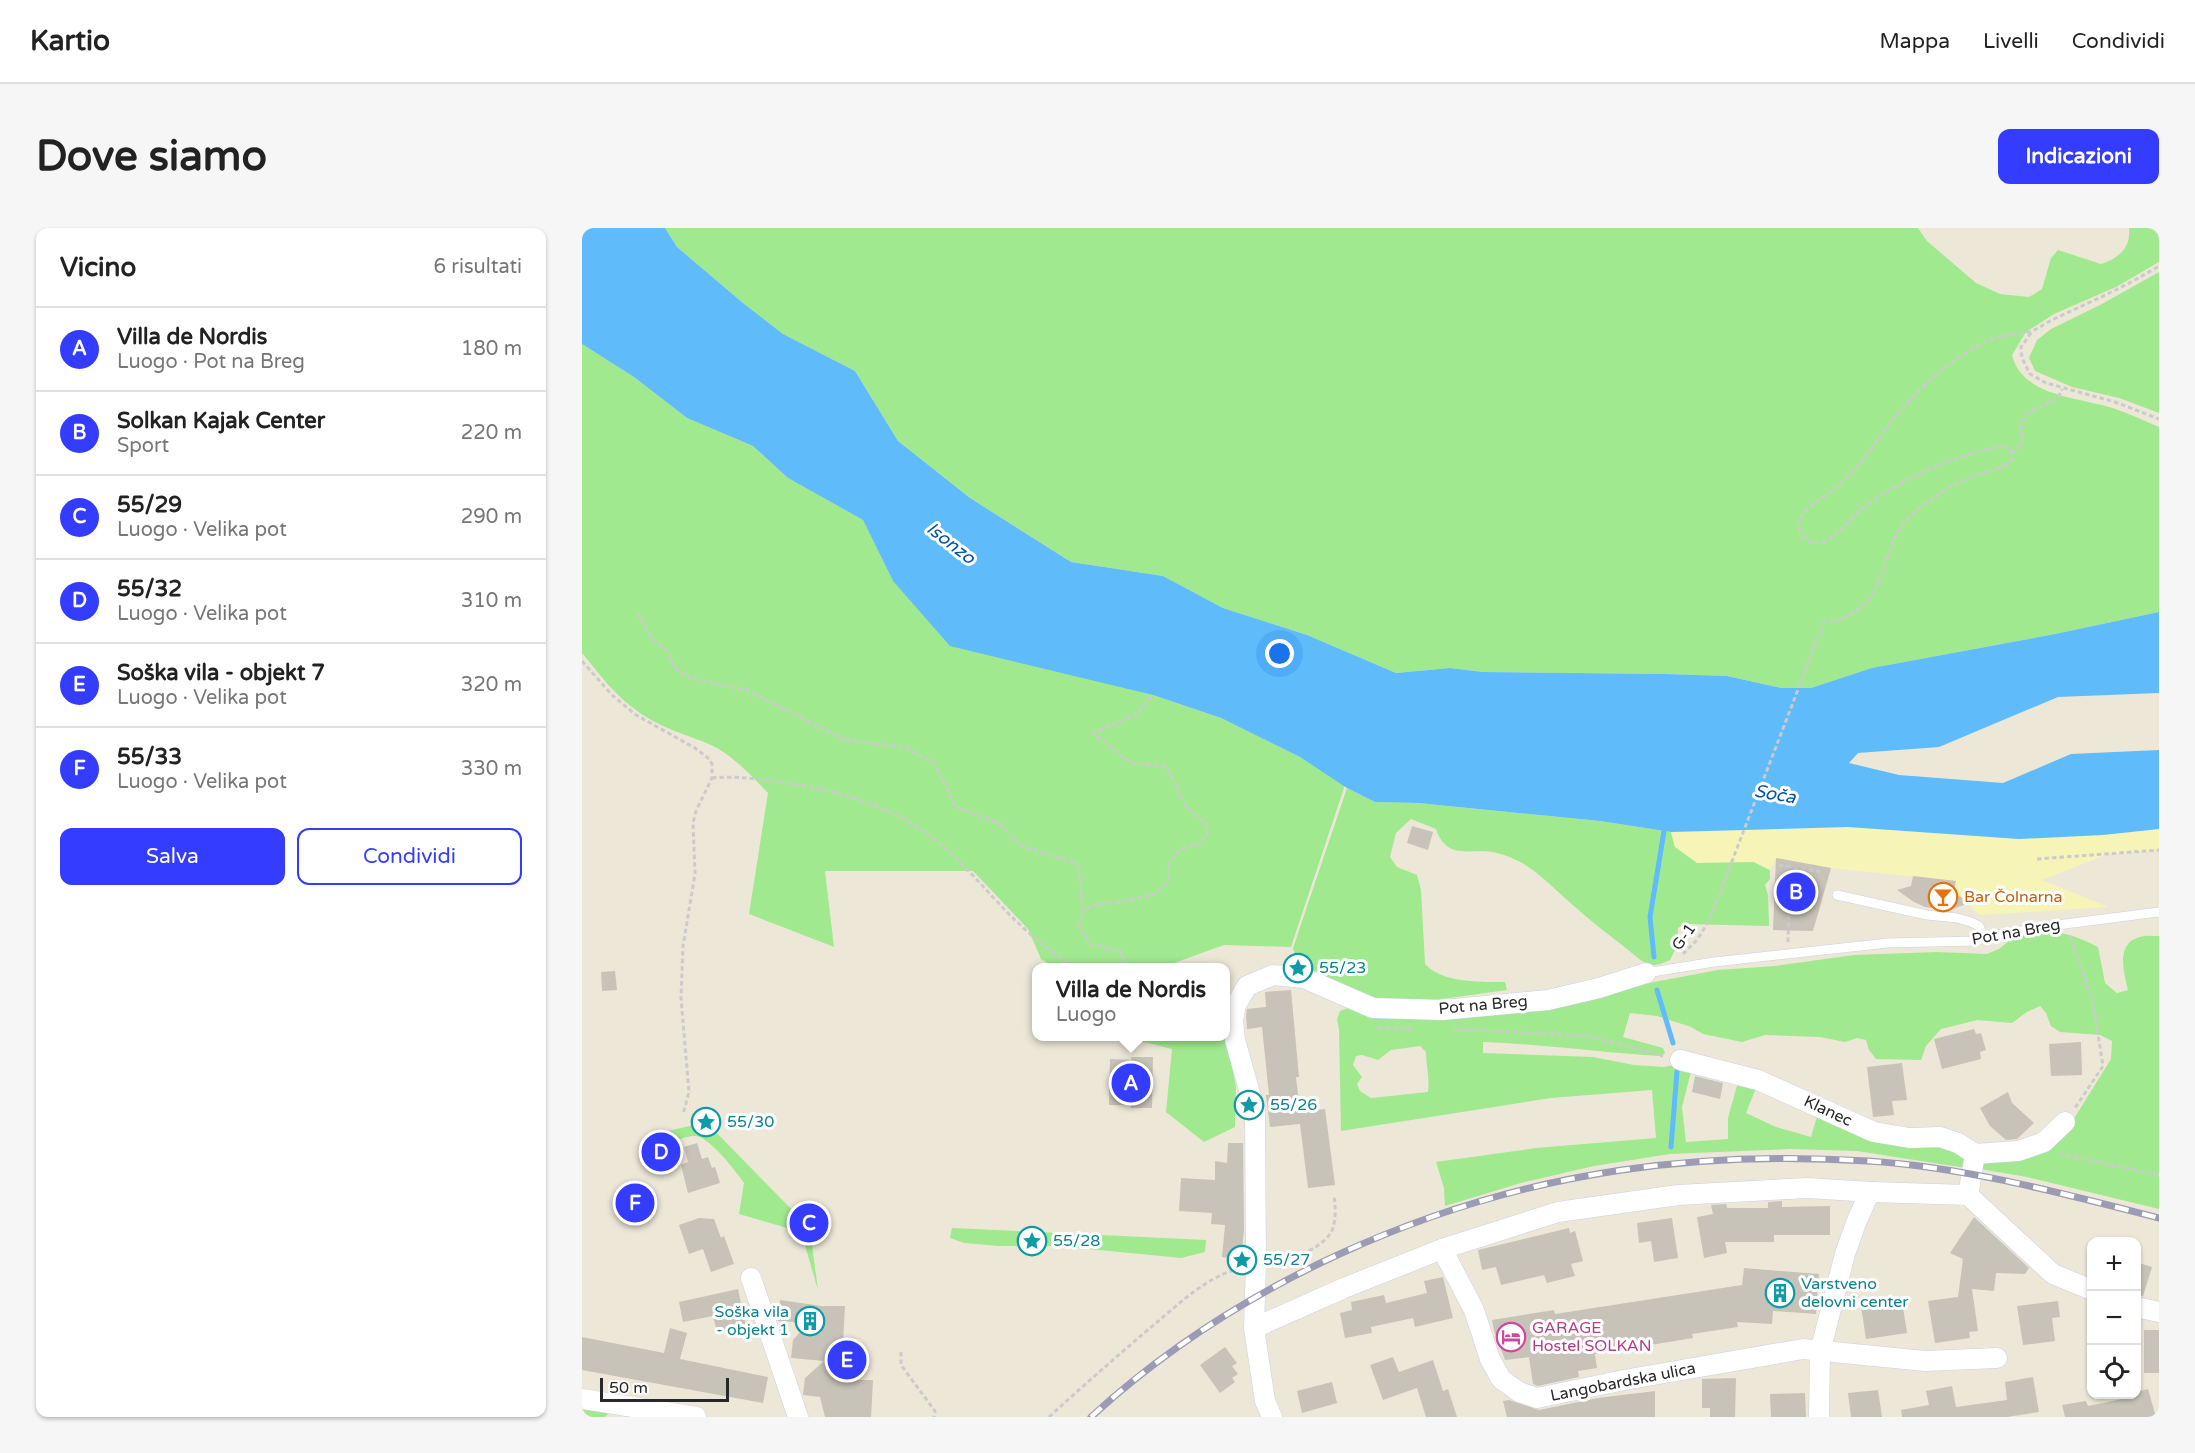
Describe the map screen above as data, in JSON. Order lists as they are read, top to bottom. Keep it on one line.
{"streets":{"street":["Pot na Breg","Klanec","Langobardska ulica"],"path":["G-1"]},"crossings":[["Pot na Breg","G-1"]],"water":["Isonzo","Soča"],"places":{"bar":["Bar Čolnarna"],"place":["55/23","55/26","55/30","55/28","55/27"],"building":["Varstveno delovni center","Soška vila - objekt 1"],"hotel":["GARAGE Hostel SOLKAN"]},"scale_bar":"50 m","page":{"header":"Kartio","nav":["Mappa","Livelli","Condividi"],"buttons":["Indicazioni",["Salva","Condividi"]],"title":"Dove siamo","heading":["Vicino","6 risultati"],"list":[{"mark":"A","name":"Villa de Nordis","note":"Luogo · Pot na Breg","value":"180 m"},{"mark":"B","name":"Solkan Kajak Center","note":"Sport","value":"220 m"},{"mark":"C","name":"55/29","note":"Luogo · Velika pot","value":"290 m"},{"mark":"D","name":"55/32","note":"Luogo · Velika pot","value":"310 m"},{"mark":"E","name":"Soška vila - objekt 7","note":"Luogo · Velika pot","value":"320 m"},{"mark":"F","name":"55/33","note":"Luogo · Velika pot","value":"330 m"}],"pins":["B","A","D","F","C","E"],"popup":["Villa de Nordis","Luogo"],"map_buttons":["+","−"],"scale":"50 m"}}
